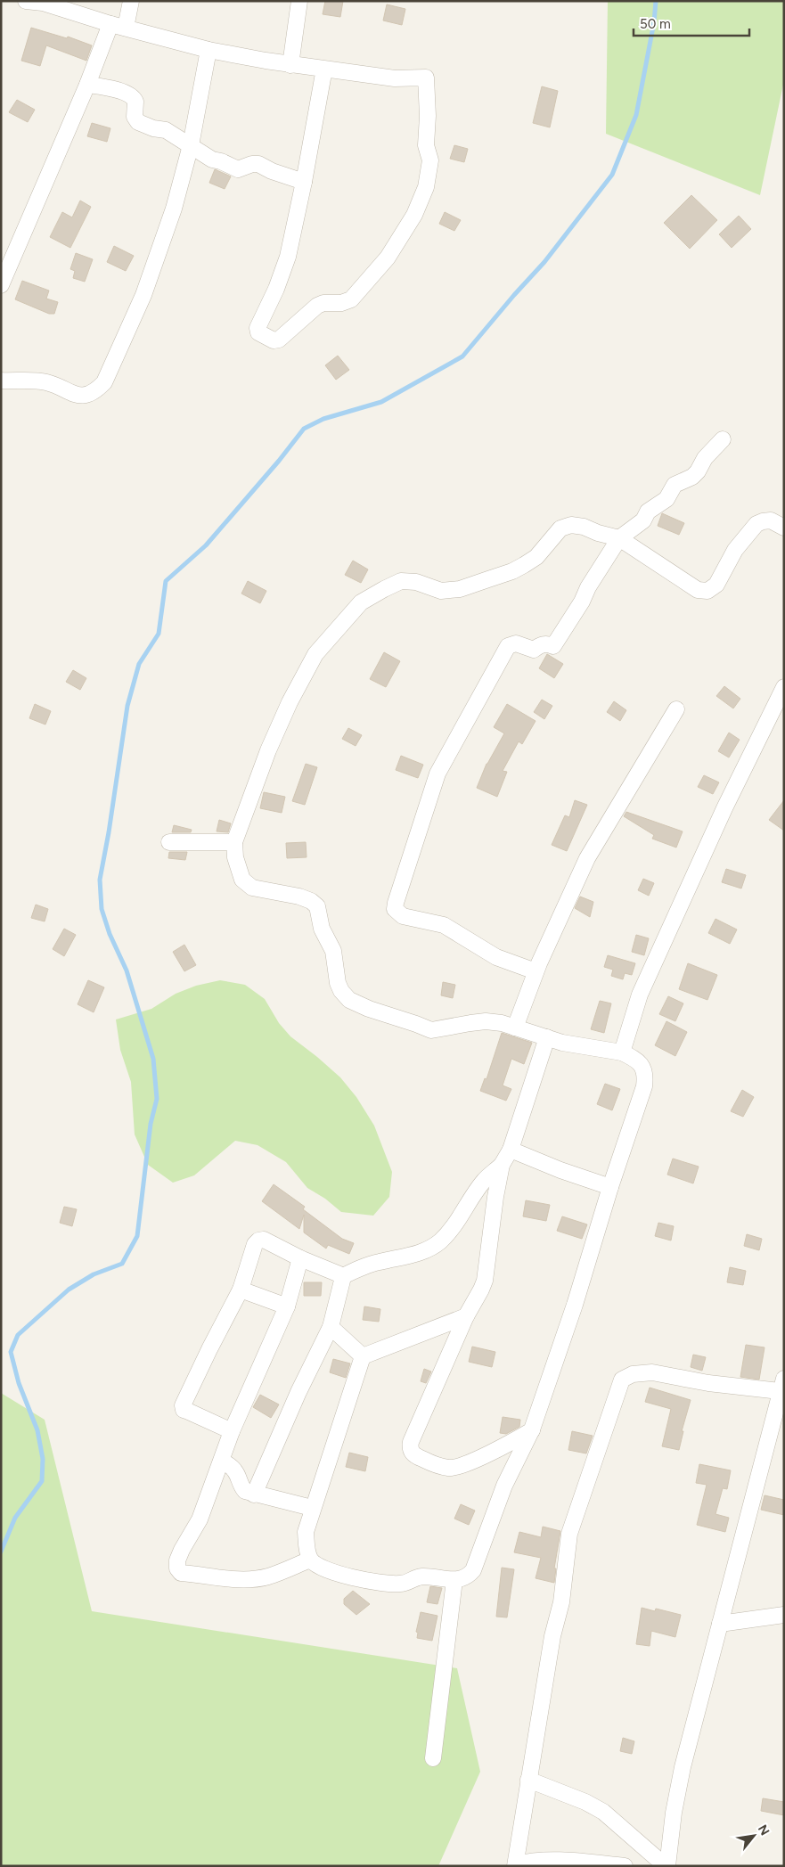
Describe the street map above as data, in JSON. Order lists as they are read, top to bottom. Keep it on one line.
{"scale_bar":"50 m","north":"top right"}
